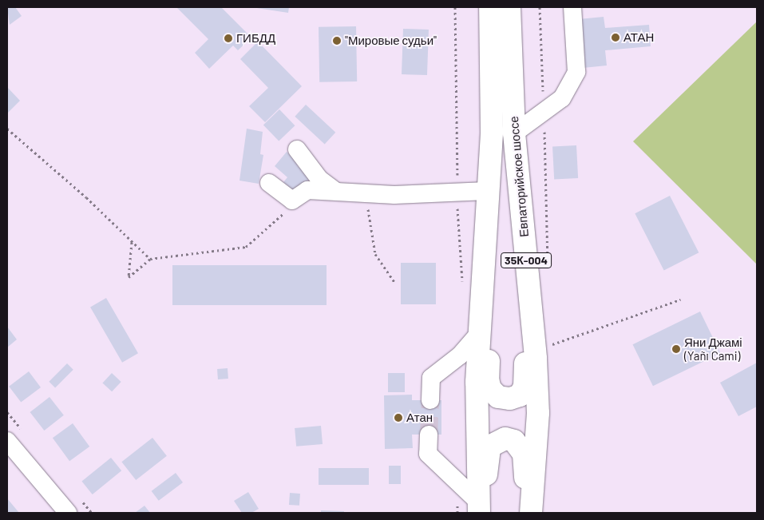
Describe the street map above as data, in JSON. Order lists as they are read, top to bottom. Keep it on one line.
{"streets":{"main road":["Евпаторийское шоссе","35К-004"]},"places":["АТАН","ГИБДД","\"Мировые судьи\"","Яни Джамі (Yañı Cami)","Атан"]}
